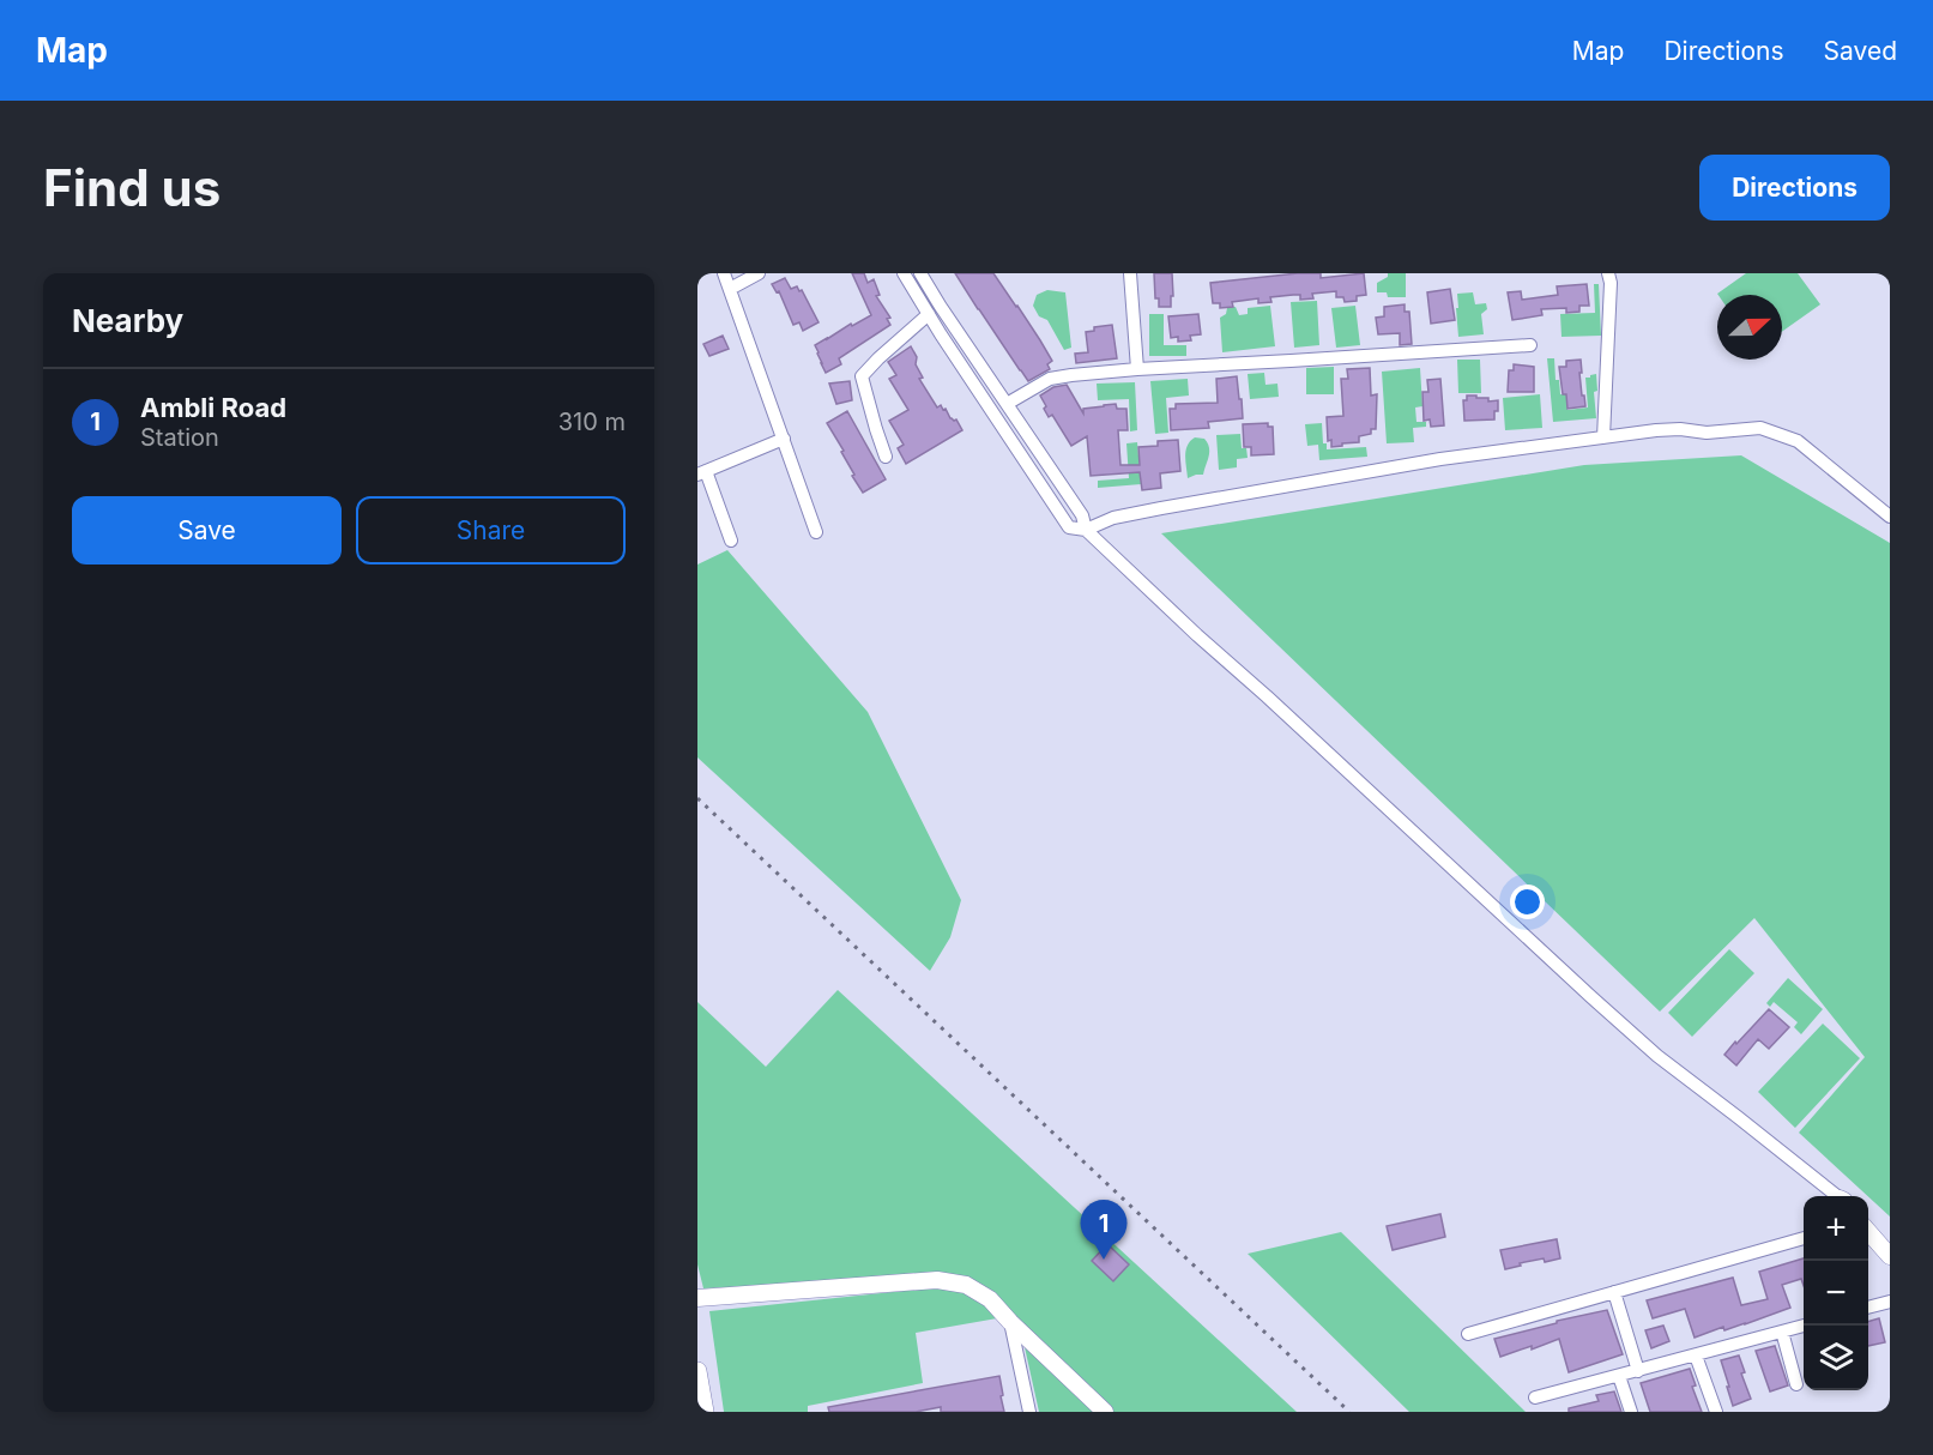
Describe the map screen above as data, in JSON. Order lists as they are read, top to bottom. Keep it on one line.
{"north":"right","page":{"header":"Map","nav":["Map","Directions","Saved"],"buttons":["Directions",["Save","Share"]],"title":"Find us","heading":"Nearby","list":[{"mark":"1","name":"Ambli Road","note":"Station","value":"310 m"}],"map_buttons":["+","−"],"pins":"1"}}
